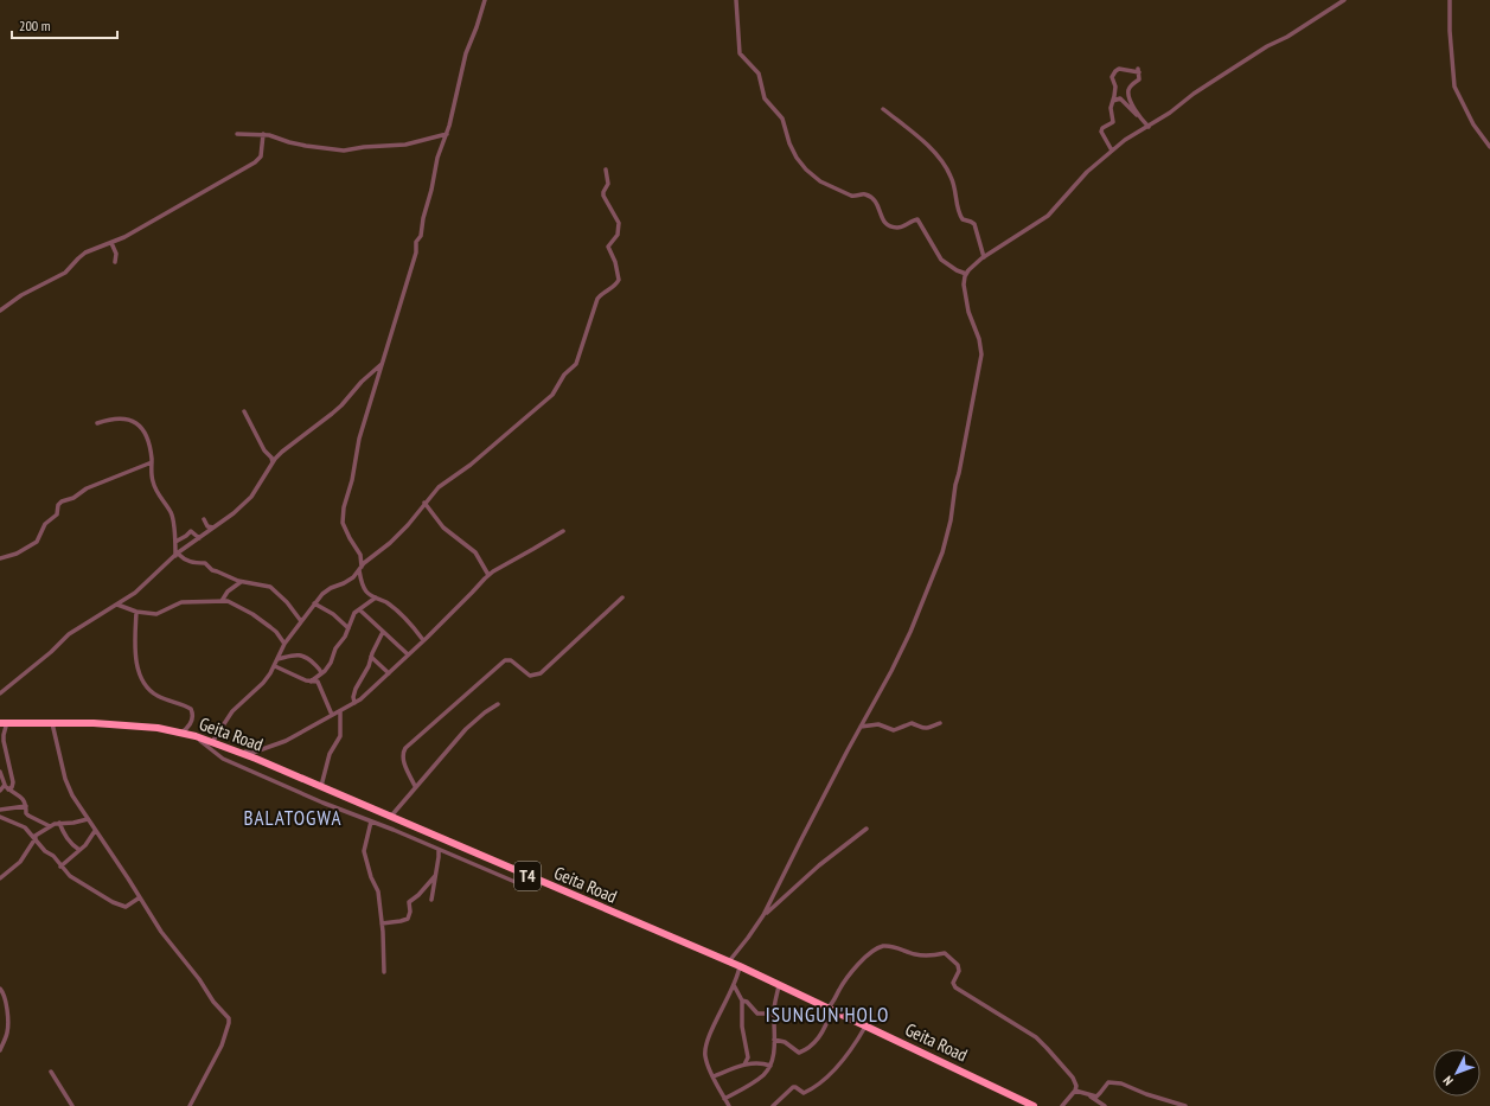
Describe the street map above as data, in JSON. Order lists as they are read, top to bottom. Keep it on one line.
{"streets":{"highway":["Geita Road","T4"]},"districts":["BALATOGWA","ISUNGUN'HOLO"],"scale_bar":"200 m","north":"bottom left"}
